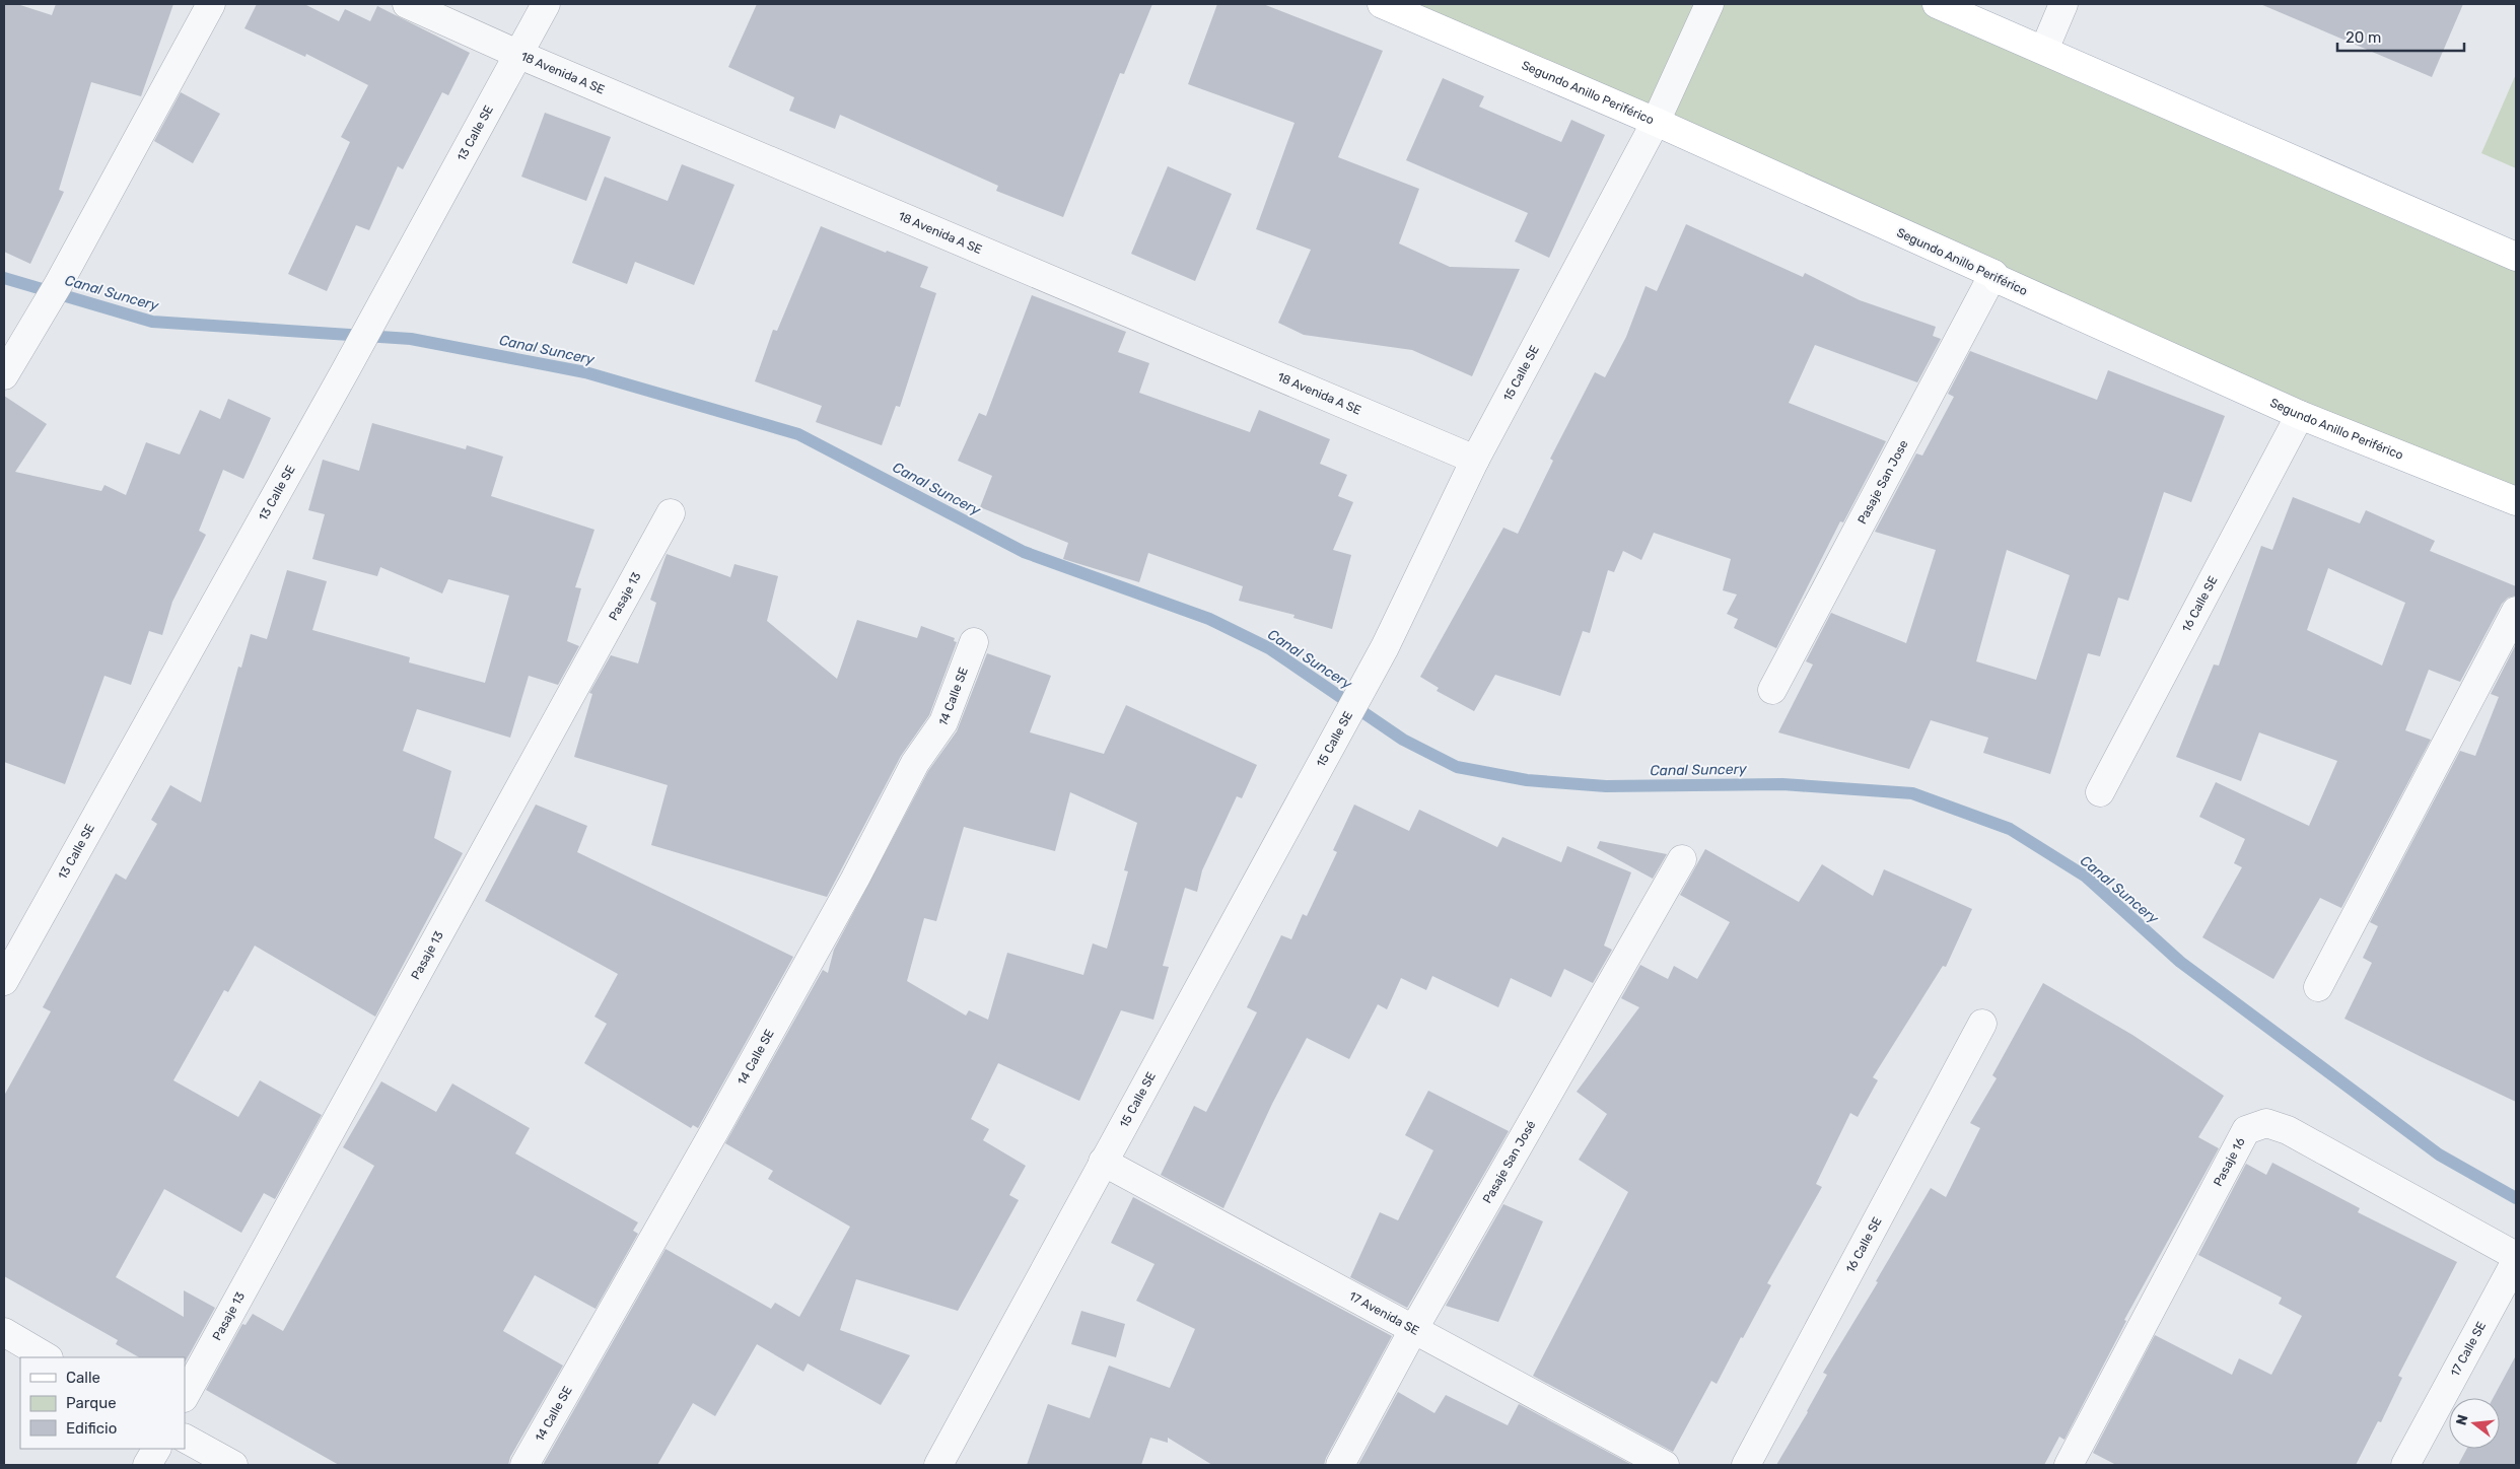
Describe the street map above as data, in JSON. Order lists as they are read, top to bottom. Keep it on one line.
{"streets":{"main road":["Segundo Anillo Periférico"],"street":["18 Avenida A SE","13 Calle SE","15 Calle SE","Pasaje San Jose","Pasaje 13","16 Calle SE","14 Calle SE","Pasaje San José","Pasaje 16","17 Avenida SE","17 Calle SE"]},"crossings":[["18 Avenida A SE","13 Calle SE"],["18 Avenida A SE","15 Calle SE"],["Segundo Anillo Periférico","15 Calle SE"],["Segundo Anillo Periférico","Pasaje San Jose"],["Segundo Anillo Periférico","16 Calle SE"],["15 Calle SE","17 Avenida SE"],["Pasaje San José","17 Avenida SE"]],"water":["Canal Suncery"],"legend":["Calle","Parque","Edificio"],"scale_bar":"20 m","north":"left"}
